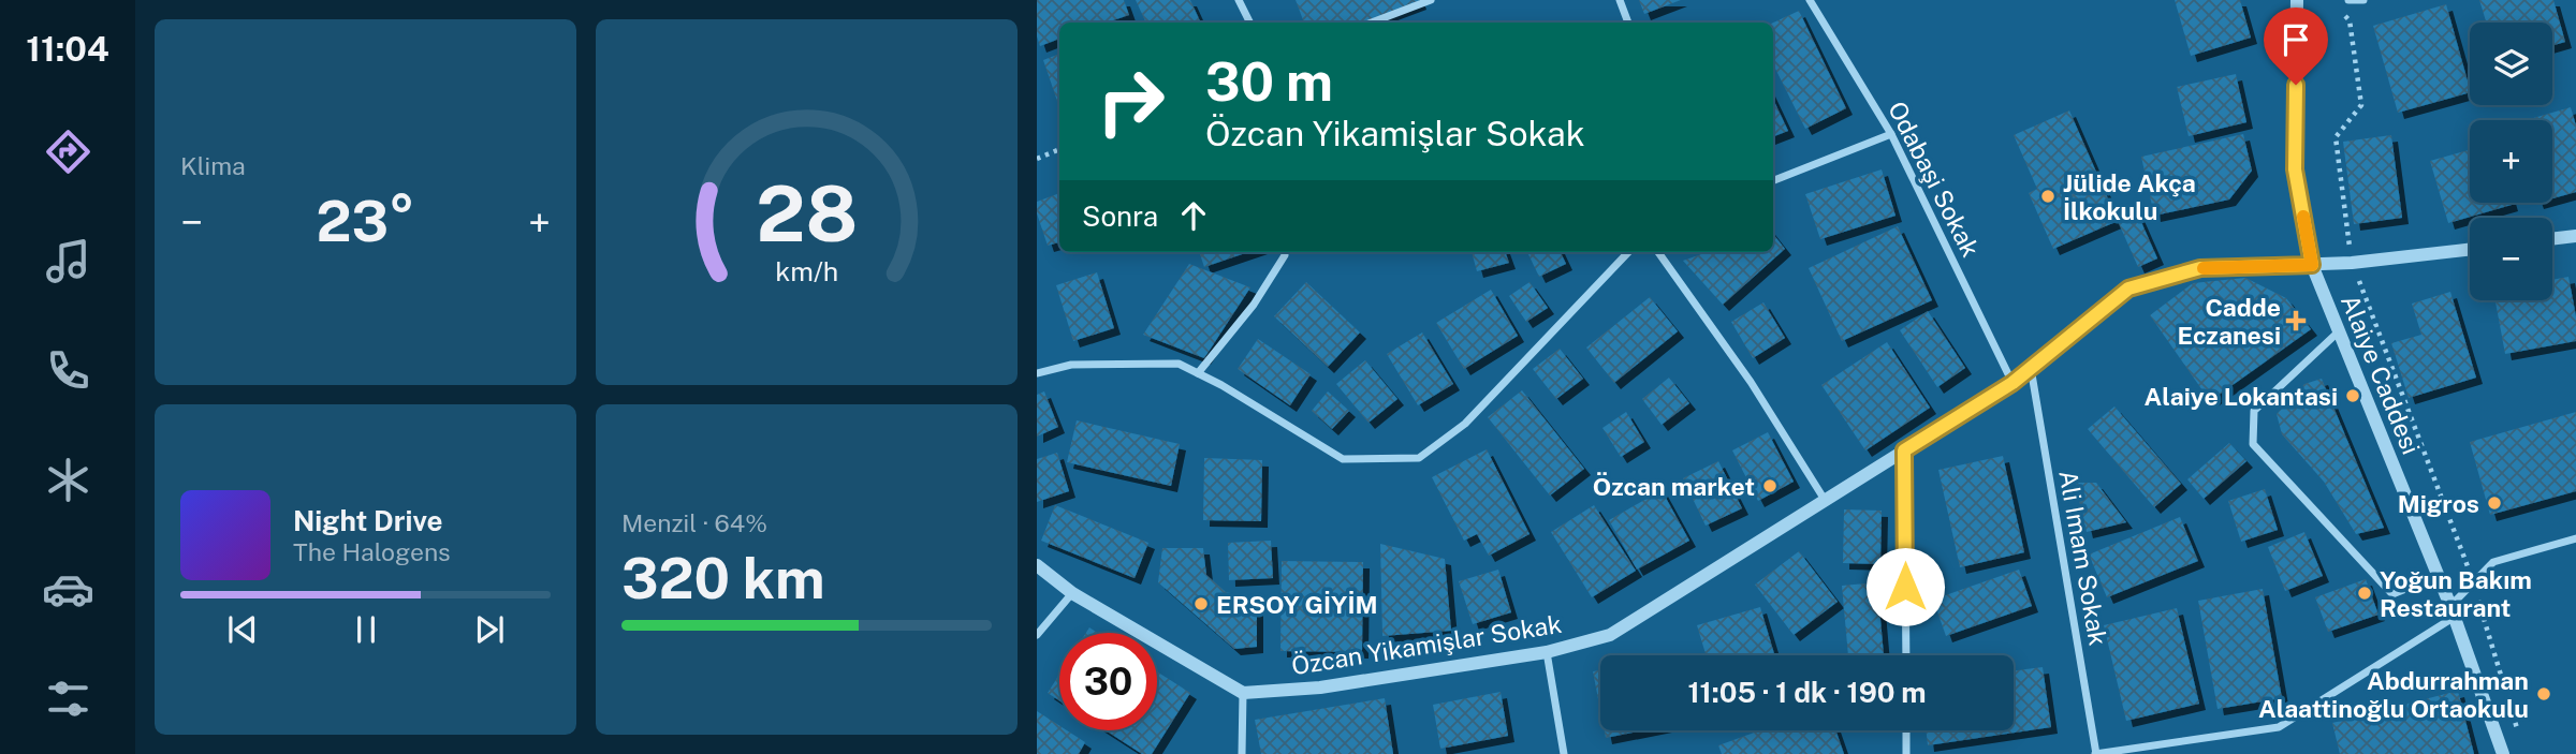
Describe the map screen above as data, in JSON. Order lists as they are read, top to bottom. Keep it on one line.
{"streets":{"street":["Odabaşi Sokak","Alaiye Caddesi","Ali Imam Sokak","Özcan Yikamişlar Sokak"]},"crossings":[["Odabaşi Sokak","Özcan Yikamişlar Sokak"],["Alaiye Caddesi","Özcan Yikamişlar Sokak"],["Ali Imam Sokak","Özcan Yikamişlar Sokak"]],"places":{"other":["Jülide Akça İlkokulu","Alaiye Lokantasi","Özcan market","Migros","Yoğun Bakım Restaurant","ERSOY GİYİM","Abdurrahman Alaattinoğlu Ortaokulu"],"health":["Cadde Eczanesi"]},"page":{"tabs":"11:04","tile":["Klima",["Menzil · 64%","320 km"]],"map_buttons":["+","−"],"turn":["30 m","Özcan Yikamişlar Sokak"],"then":"Sonra","heat":["−","23°","+"],"song":["Night Drive","The Halogens"],"limit":"30","trip":"11:05 · 1 dk · 190 m","gauge":["28","km/h"]}}
